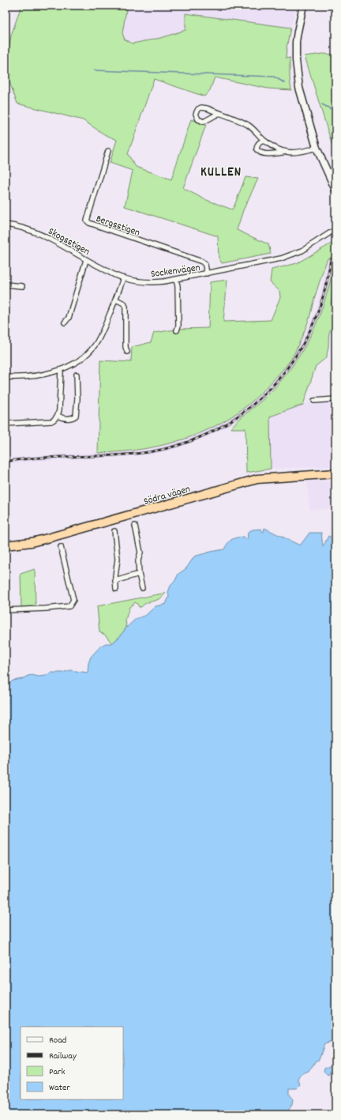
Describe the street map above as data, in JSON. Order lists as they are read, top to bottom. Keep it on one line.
{"streets":{"highway":["Södra vägen"],"street":["Bergsstigen","Skogsstigen","Sockenvägen"]},"crossings":[["Bergsstigen","Sockenvägen"],["Skogsstigen","Sockenvägen"]],"districts":["KULLEN"],"legend":["Road","Railway","Park","Water"]}
